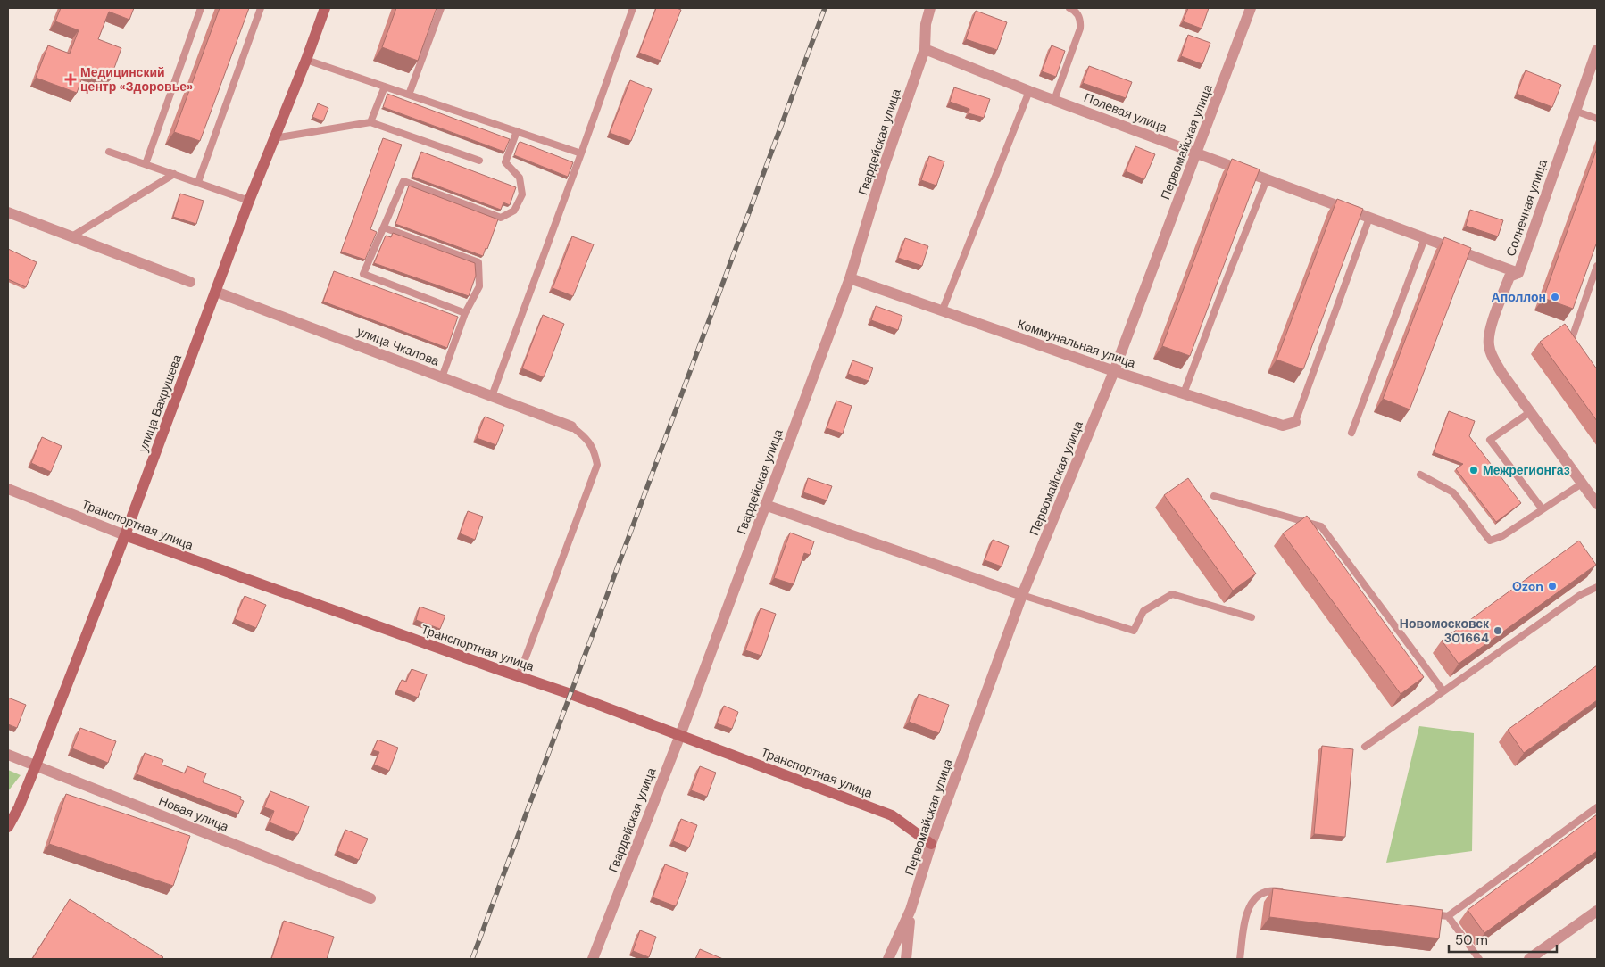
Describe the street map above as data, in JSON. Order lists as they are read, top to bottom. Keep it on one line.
{"streets":{"main road":["улица Вахрушева","Транспортная улица"],"street":["Полевая улица","Гвардейская улица","Первомайская улица","Солнечная улица","Коммунальная улица","улица Чкалова","Новая улица"]},"crossings":[["Полевая улица","Гвардейская улица"],["Полевая улица","Первомайская улица"],["Полевая улица","Солнечная улица"],["Гвардейская улица","Коммунальная улица"],["Гвардейская улица","Транспортная улица"],["Первомайская улица","Коммунальная улица"],["Первомайская улица","Транспортная улица"],["улица Чкалова","улица Вахрушева"],["улица Вахрушева","Транспортная улица"],["улица Вахрушева","Новая улица"]],"places":{"health":["Медицинский центр «Здоровье»"],"other":["Аполлон","Межрегионгаз","Ozon","Новомосковск 301664"]},"scale_bar":"50 m"}
